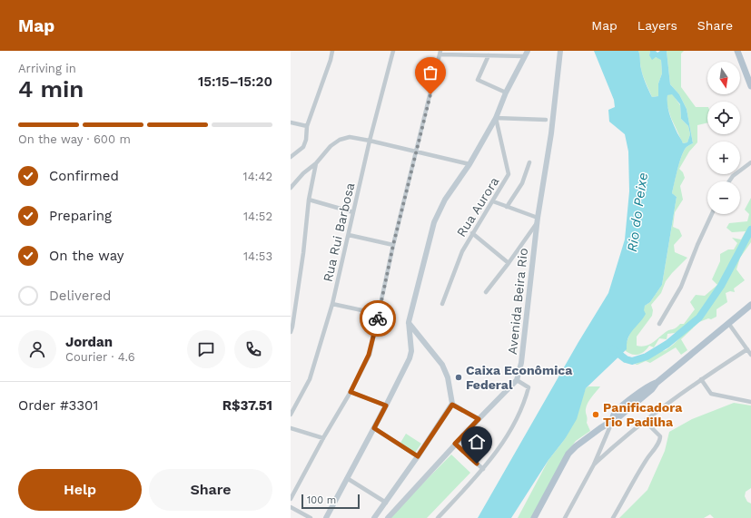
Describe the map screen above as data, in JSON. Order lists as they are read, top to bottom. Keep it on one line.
{"streets":{"street":["Rua Aurora","Rua Rui Barbosa","Avenida Beira Rio"]},"water":["Rio do Peixe"],"places":["Caixa Econômica Federal","Panificadora Tio Padilha"],"scale_bar":"100 m","north":"bottom","page":{"header":"Map","nav":["Map","Layers","Share"],"heading":["4 min","Arriving in","15:15–15:20"],"panel":["Jordan","Courier · 4.6","Order #3301","R$37.51"],"map_buttons":["+","−"],"bar":"On the way · 600 m","list":[["Confirmed","14:42"],["Preparing","14:52"],["On the way","14:53"],"Delivered"],"buttons":["Help","Share"],"scale":"100 m"}}
